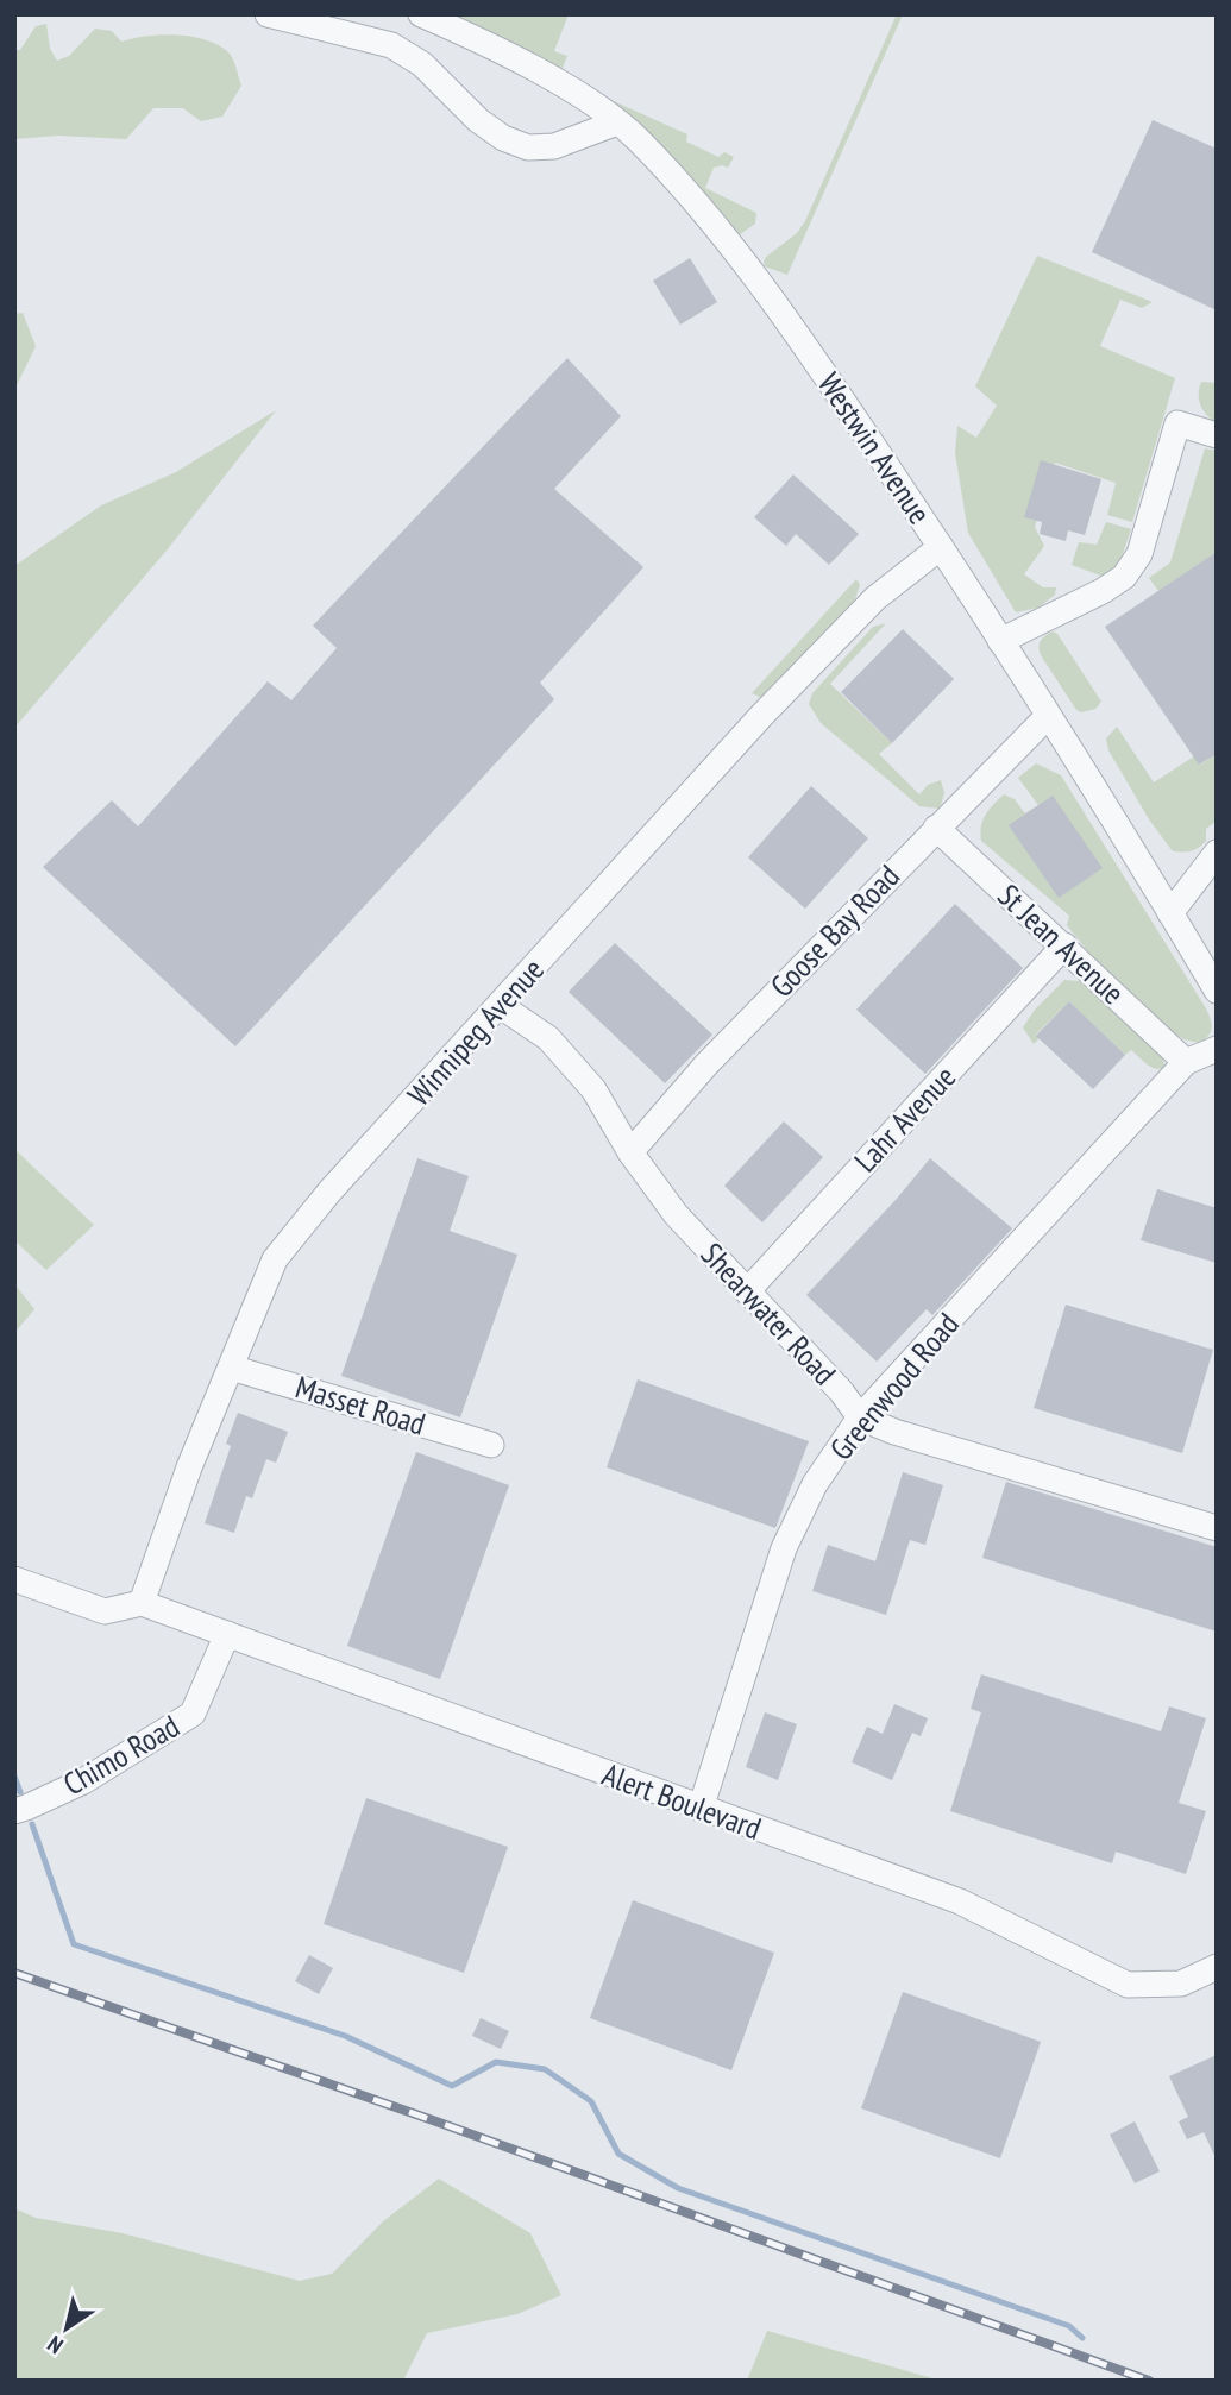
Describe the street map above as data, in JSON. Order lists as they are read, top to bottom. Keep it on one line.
{"streets":{"street":["Westwin Avenue","Goose Bay Road","St Jean Avenue","Winnipeg Avenue","Lahr Avenue","Shearwater Road","Greenwood Road","Masset Road","Chimo Road","Alert Boulevard"]},"crossings":[["Westwin Avenue","Goose Bay Road"],["Westwin Avenue","Winnipeg Avenue"],["Goose Bay Road","St Jean Avenue"],["Goose Bay Road","Shearwater Road"],["St Jean Avenue","Lahr Avenue"],["St Jean Avenue","Greenwood Road"],["Winnipeg Avenue","Shearwater Road"],["Winnipeg Avenue","Masset Road"],["Winnipeg Avenue","Alert Boulevard"],["Lahr Avenue","Shearwater Road"],["Shearwater Road","Greenwood Road"],["Greenwood Road","Alert Boulevard"],["Chimo Road","Alert Boulevard"]],"north":"bottom left"}
